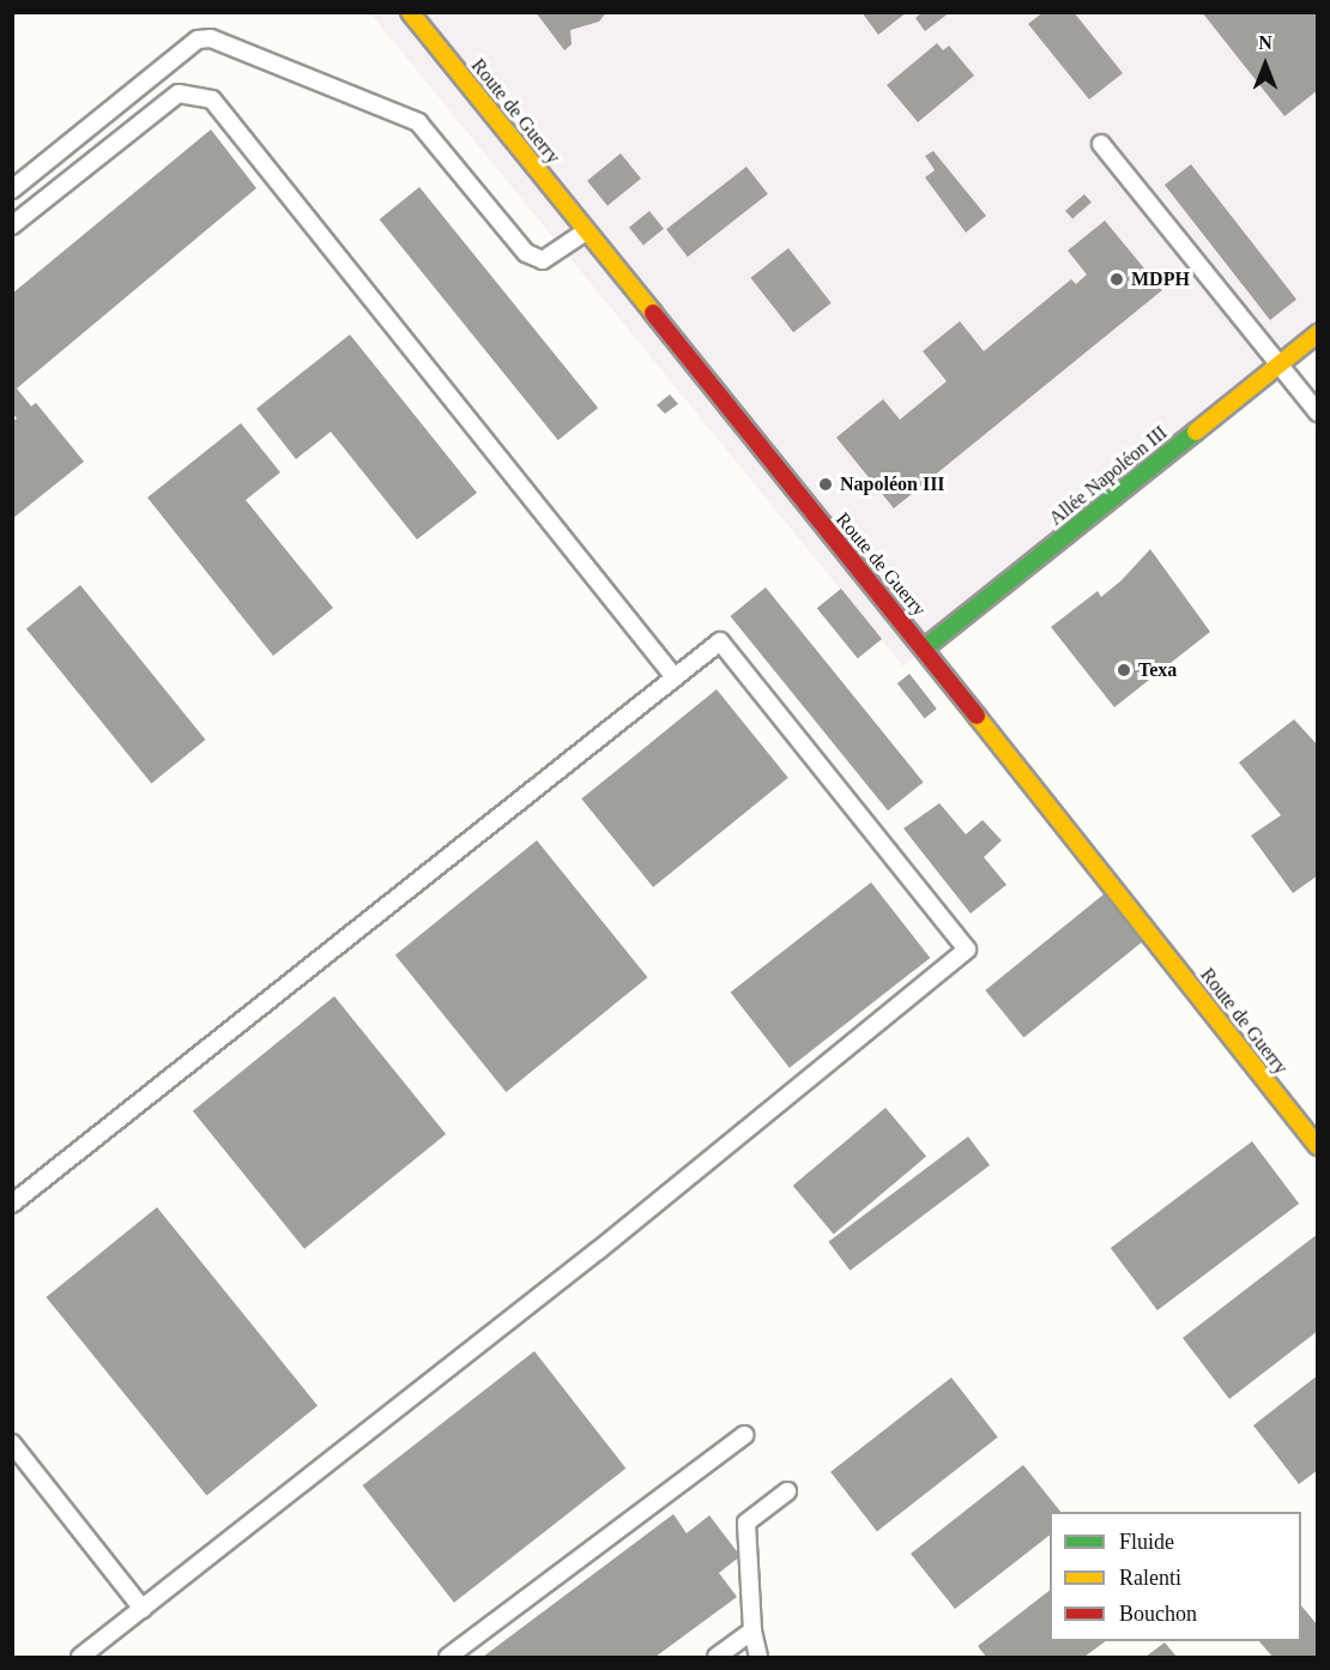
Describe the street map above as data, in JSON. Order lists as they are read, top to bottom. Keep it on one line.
{"streets":{"street":["Route de Guerry","Allée Napoléon III"]},"crossings":[["Route de Guerry","Allée Napoléon III"]],"places":["MDPH","Napoléon III","Texa"],"legend":["Fluide","Ralenti","Bouchon"],"north":"top"}
